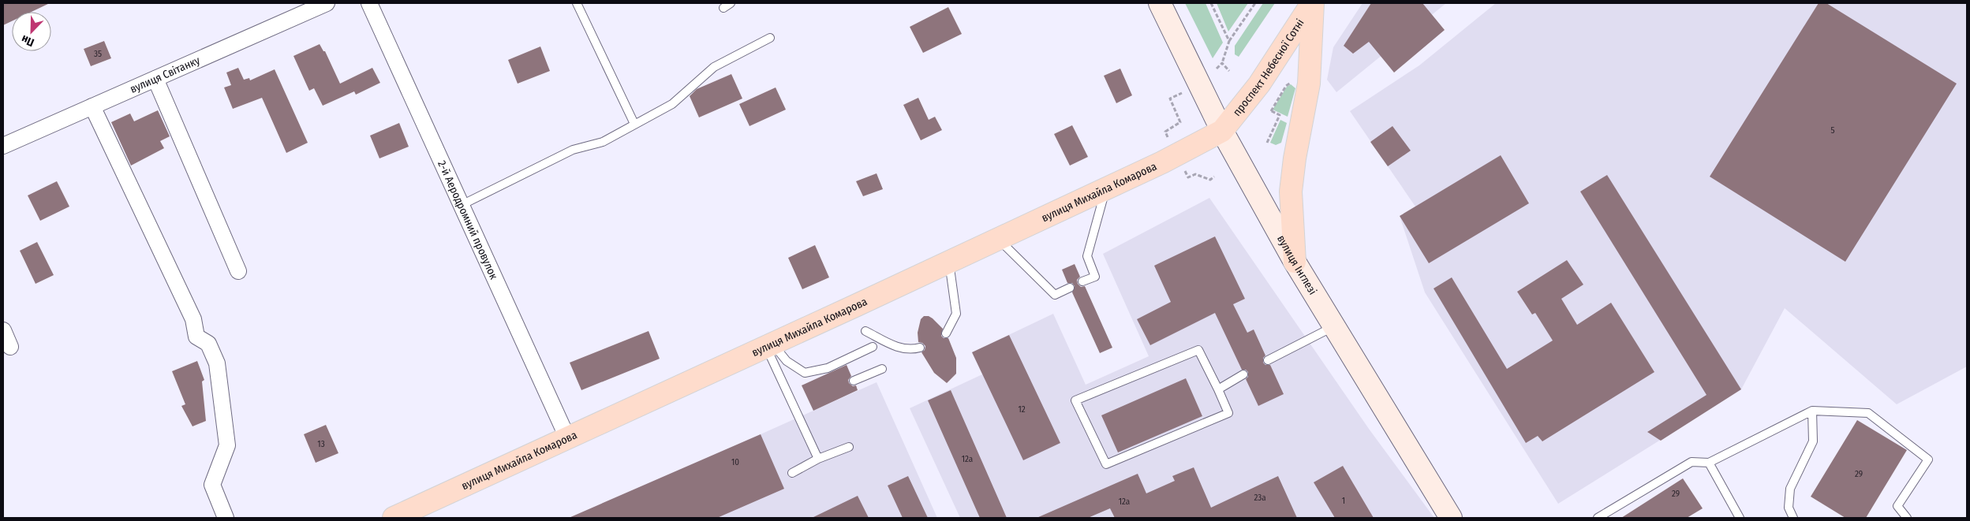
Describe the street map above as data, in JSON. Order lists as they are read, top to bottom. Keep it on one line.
{"streets":{"main road":["проспект Небесної Сотні","вулиця Михайла Комарова","вулиця Інглезі"],"street":["вулиця Світанку","2-й Аеродромний провулок"]},"crossings":[["проспект Небесної Сотні","вулиця Михайла Комарова"],["проспект Небесної Сотні","вулиця Інглезі"],["вулиця Михайла Комарова","2-й Аеродромний провулок"],["вулиця Михайла Комарова","вулиця Інглезі"]],"house_numbers":["35","5","12","13","12а","10","29","29","23а","1","12а"],"north":"bottom left"}
